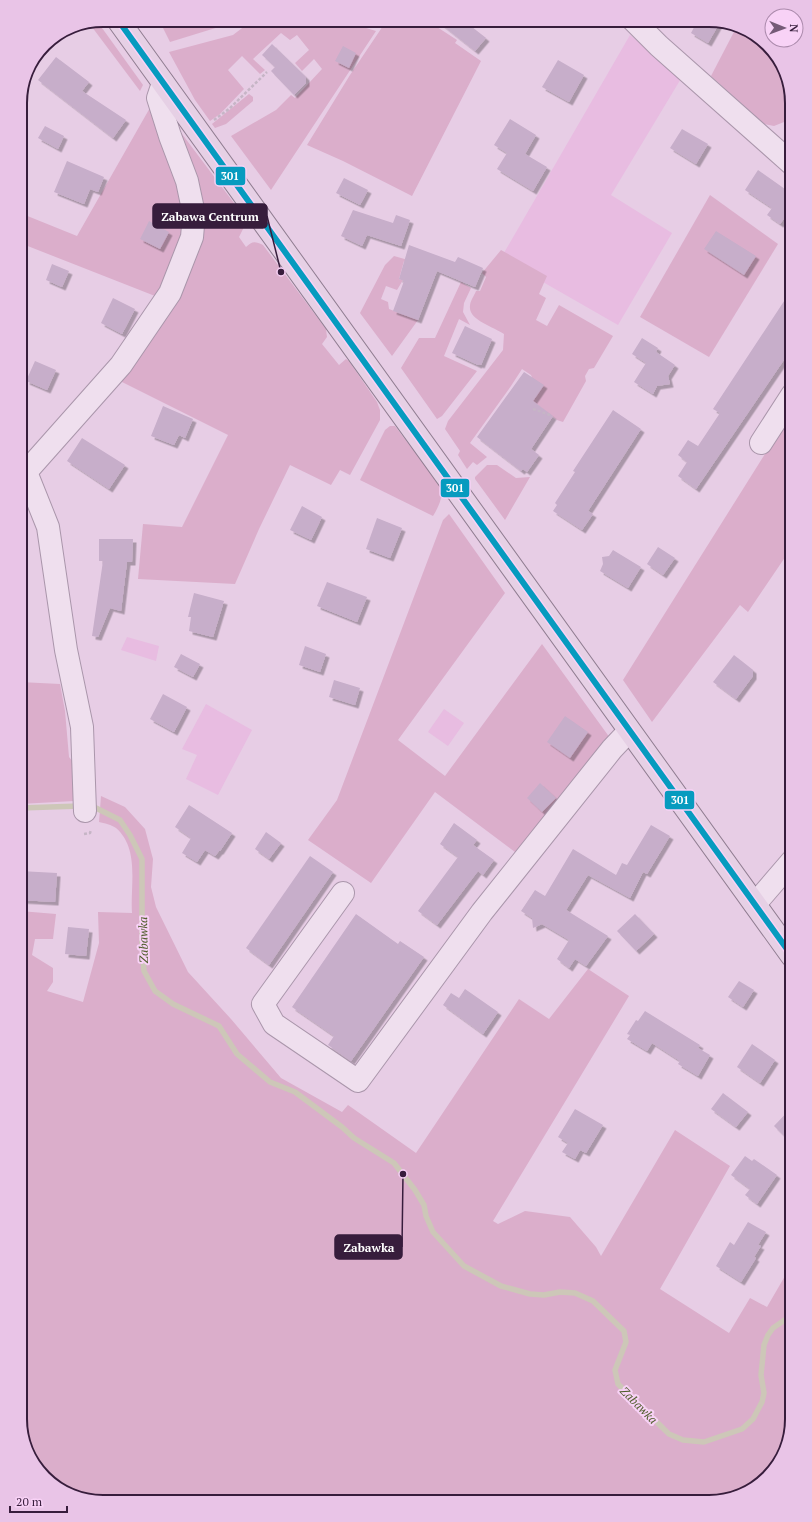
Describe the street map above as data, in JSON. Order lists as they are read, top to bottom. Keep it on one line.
{"water":["Zabawka"],"places":["Zabawa Centrum","Zabawka"],"lines":["transit line 301"],"scale_bar":"20 m","north":"right"}
